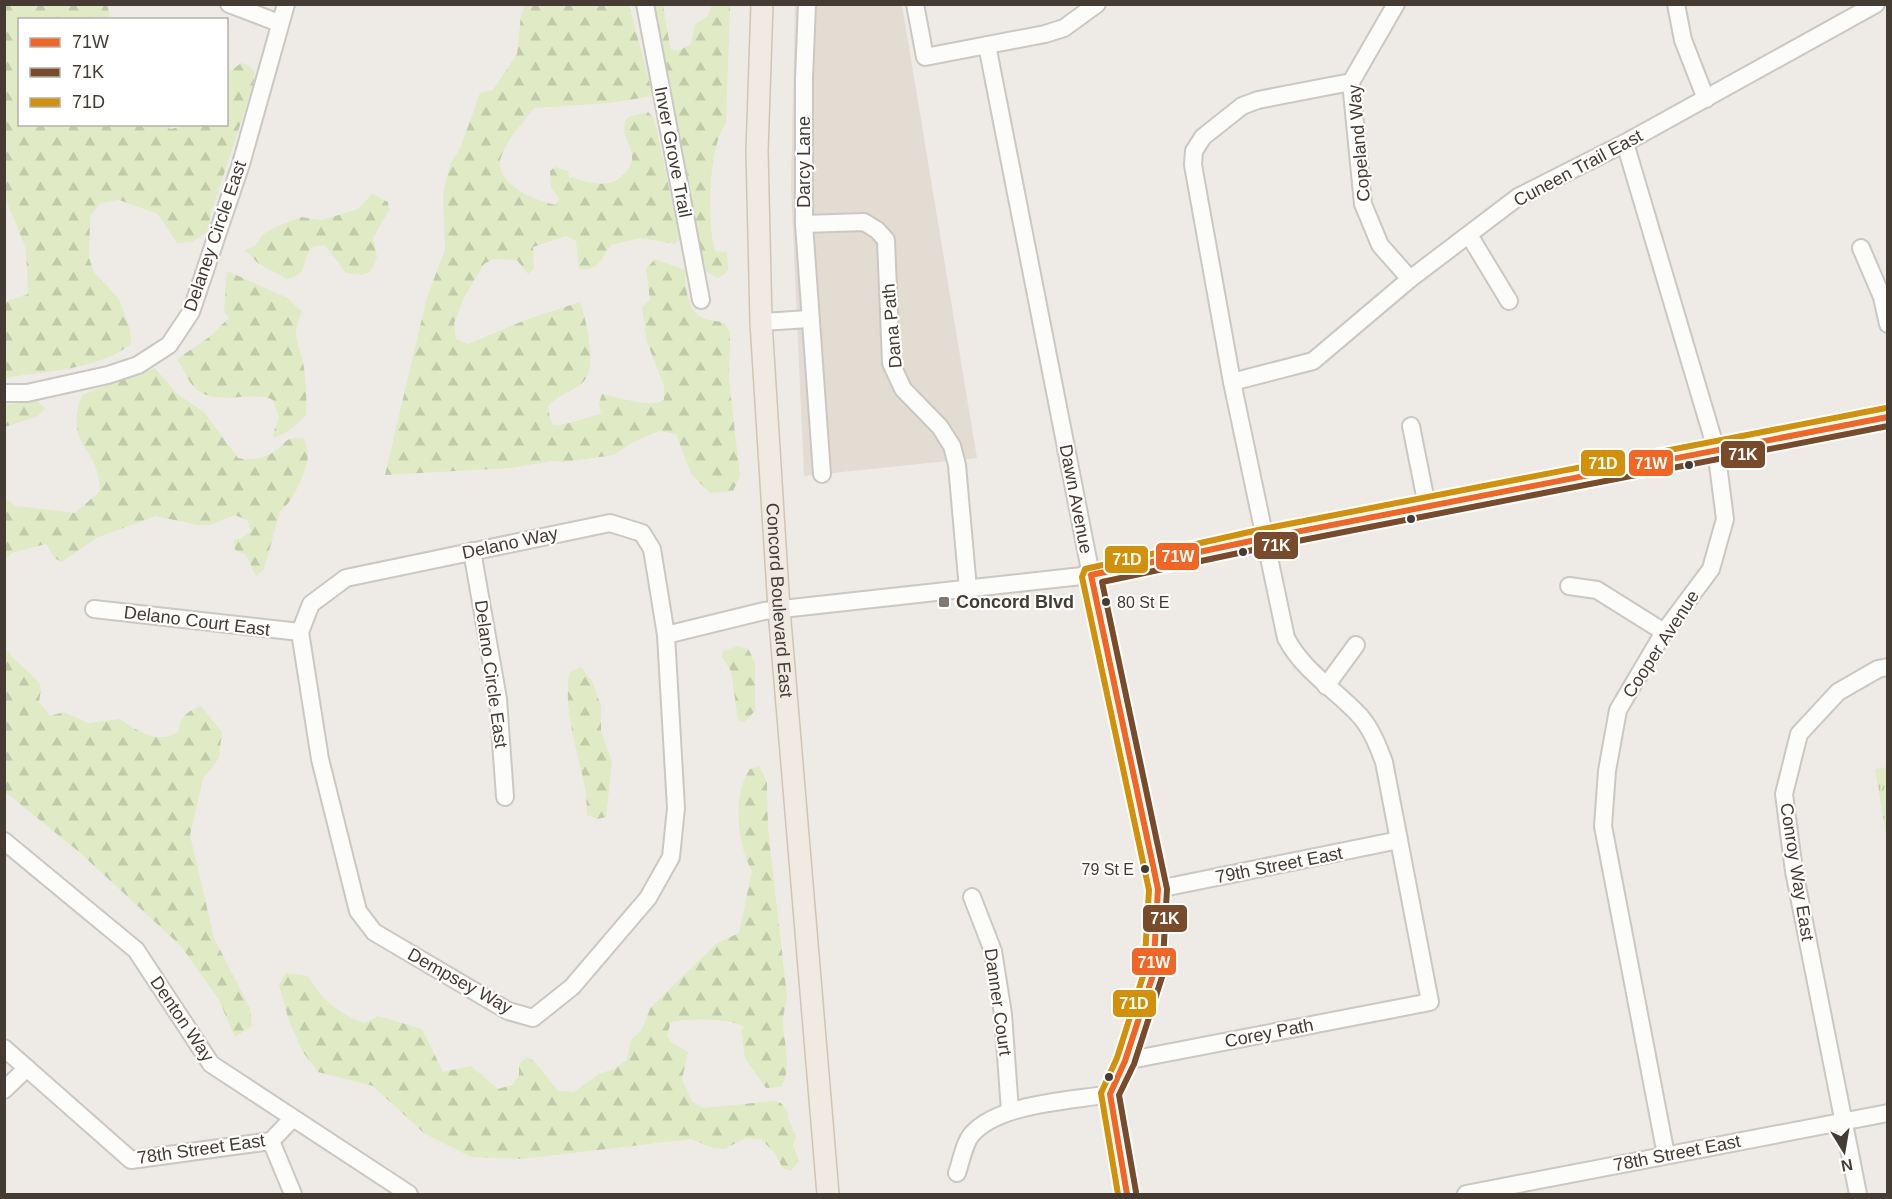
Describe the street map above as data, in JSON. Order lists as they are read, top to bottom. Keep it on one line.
{"streets":{"main road":["Concord Boulevard East"],"street":["Copeland Way","Inver Grove Trail","Darcy Lane","Cuneen Trail East","Delaney Circle East","Dana Path","Dawn Avenue","Delano Way","Delano Court East","Cooper Avenue","Delano Circle East","79th Street East","Conroy Way East","Dempsey Way","Danner Court","Denton Way","Corey Path","78th Street East"]},"crossings":[["Copeland Way","Cuneen Trail East"],["Copeland Way","Corey Path"],["Darcy Lane","Dana Path"],["Cuneen Trail East","Cooper Avenue"],["Cuneen Trail East","Corey Path"],["Dawn Avenue","79th Street East"],["Dawn Avenue","Corey Path"],["Delano Way","Delano Court East"],["Delano Way","Delano Circle East"],["Delano Way","Dempsey Way"],["Delano Court East","Dempsey Way"],["Cooper Avenue","78th Street East"],["79th Street East","Corey Path"],["Conroy Way East","78th Street East"],["Denton Way","78th Street East"]],"places":{"transit":["Concord Blvd"],"other":["80 St E","79 St E"]},"lines":["transit line 71D","transit line 71W","transit line 71K"],"legend":["71W","71K","71D"],"north":"bottom"}
